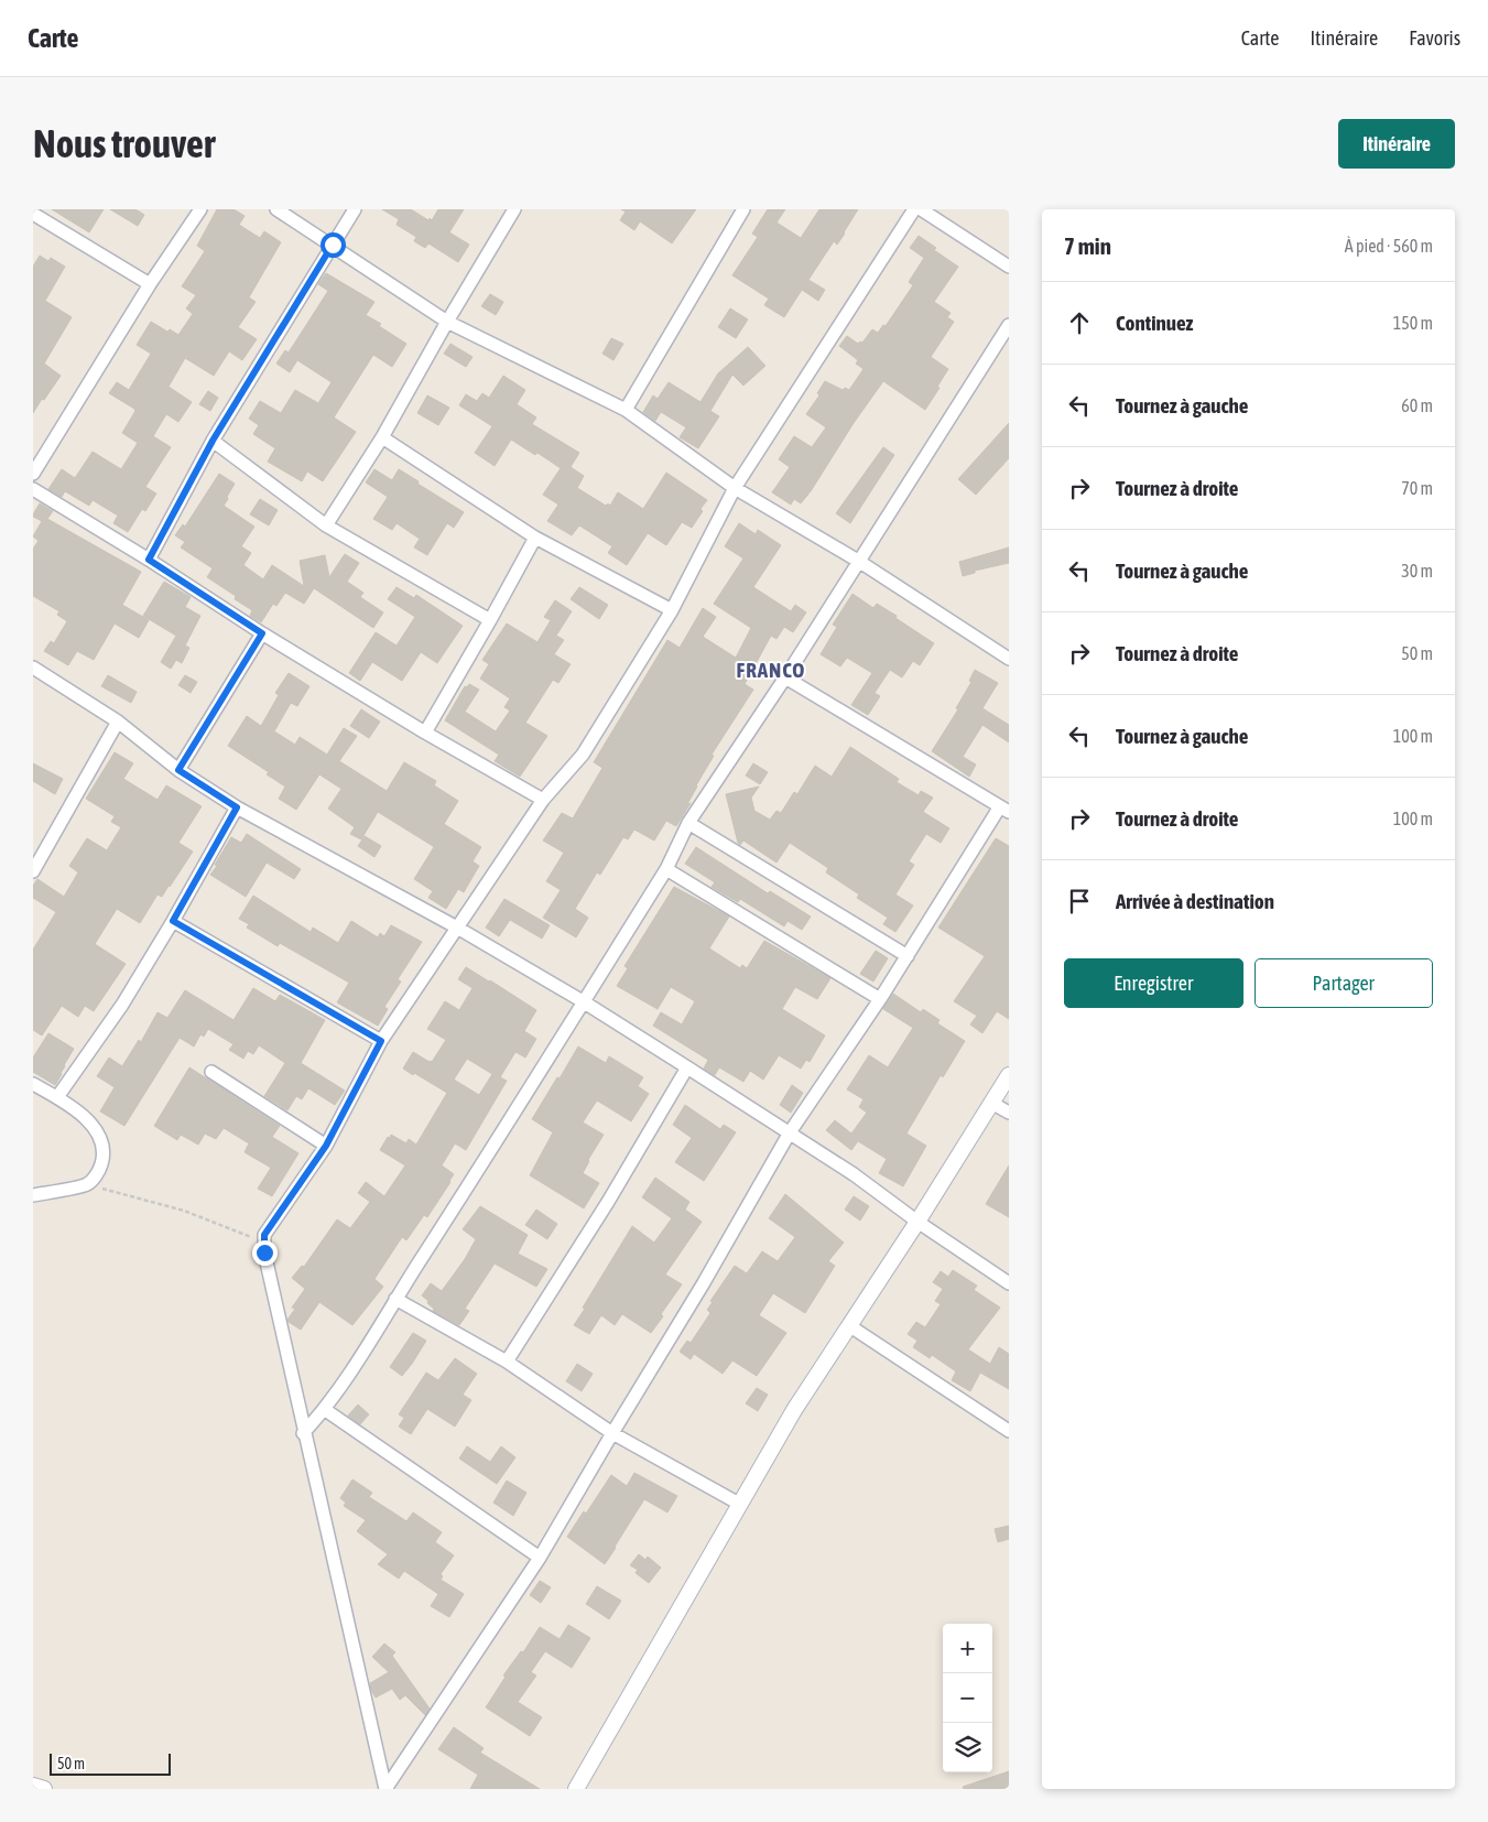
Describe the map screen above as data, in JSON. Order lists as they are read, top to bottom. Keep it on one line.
{"districts":["FRANCO"],"scale_bar":"50 m","page":{"header":"Carte","nav":["Carte","Itinéraire","Favoris"],"buttons":["Itinéraire",["Enregistrer","Partager"]],"title":"Nous trouver","heading":["7 min","À pied · 560 m"],"list":[["Continuez","150 m"],["Tournez à gauche","60 m"],["Tournez à droite","70 m"],["Tournez à gauche","30 m"],["Tournez à droite","50 m"],["Tournez à gauche","100 m"],["Tournez à droite","100 m"],"Arrivée à destination"],"map_buttons":["+","−"],"scale":"50 m"}}
